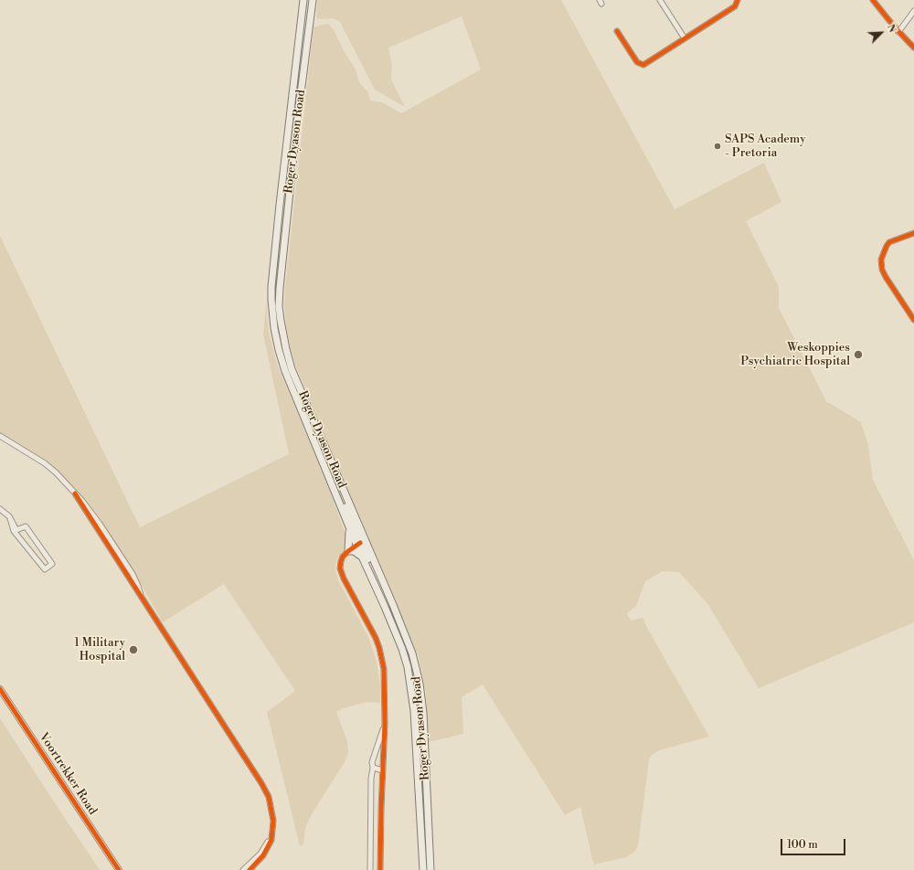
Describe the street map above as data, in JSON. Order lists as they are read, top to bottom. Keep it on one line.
{"streets":{"main road":["Roger Dyason Road"],"street":["Voortrekker Road"]},"places":["SAPS Academy - Pretoria","Weskoppies Psychiatric Hospital","1 Military Hospital"],"scale_bar":"100 m","north":"top right"}
